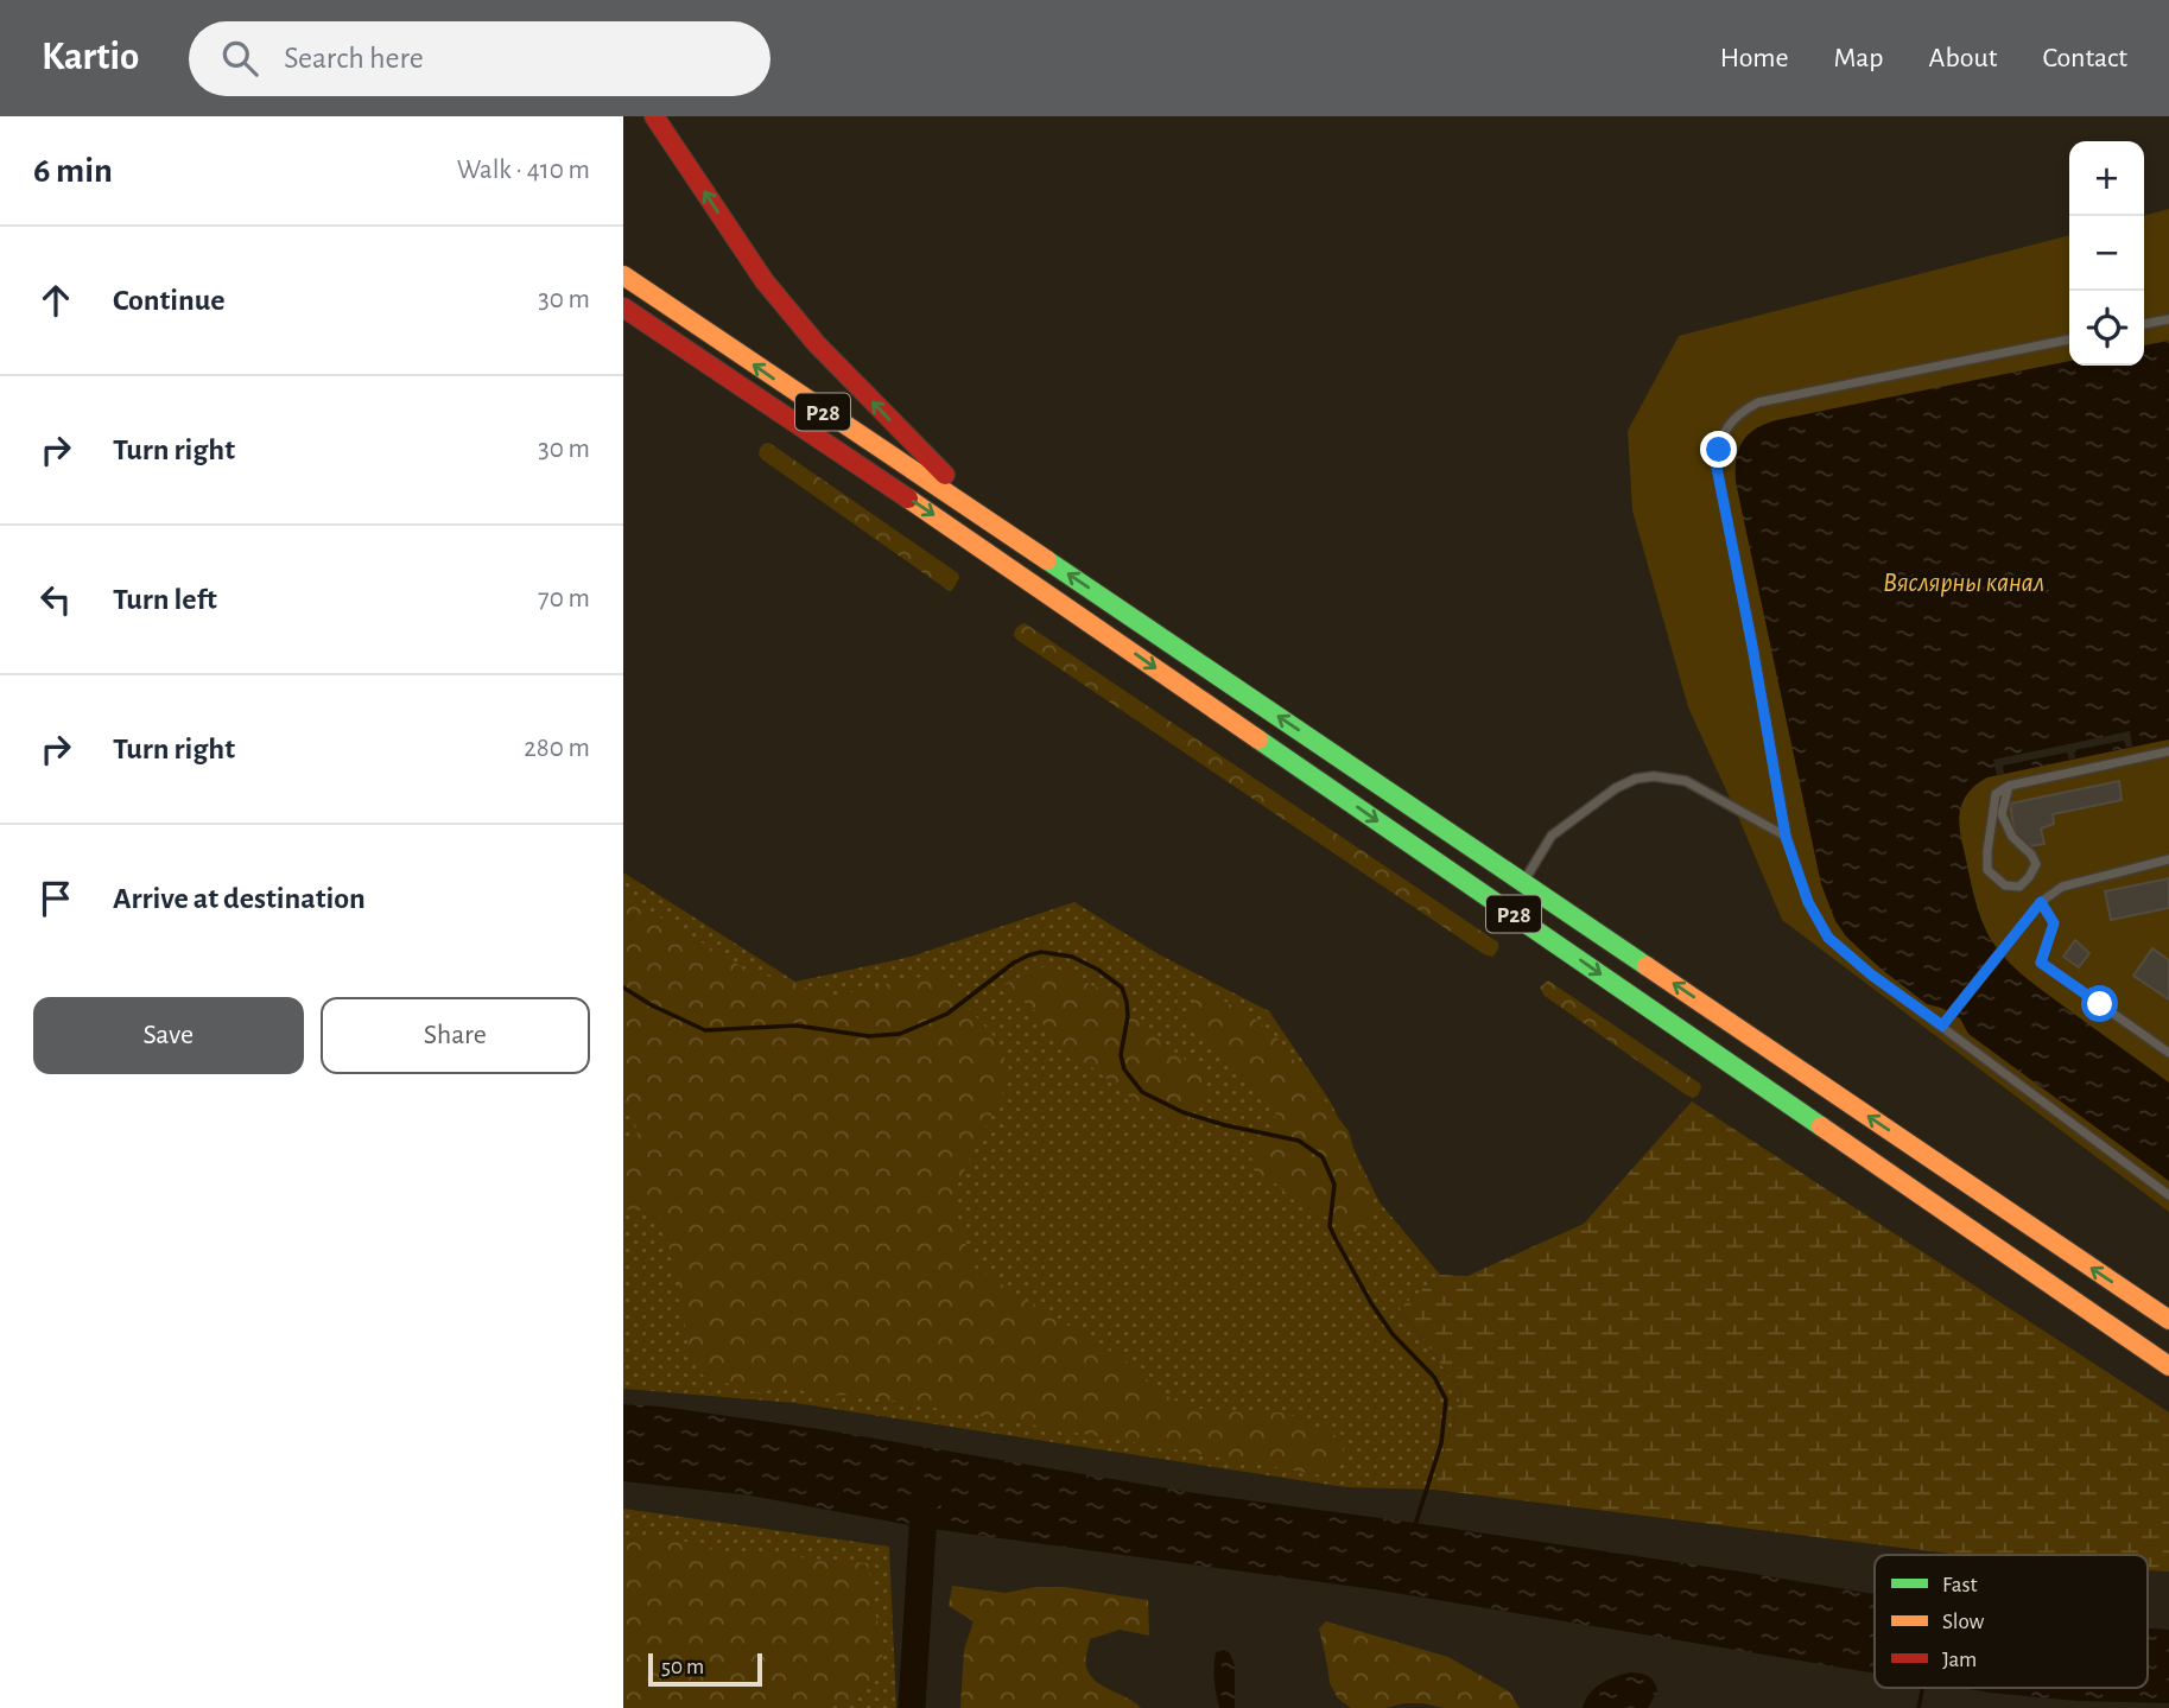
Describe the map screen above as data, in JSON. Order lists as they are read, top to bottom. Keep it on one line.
{"streets":{"highway":["Р28"]},"water":["Вяслярны канал"],"legend":["Fast","Slow","Jam"],"scale_bar":"50 m","page":{"header":"Kartio","search":"Search here","nav":["Home","Map","About","Contact"],"heading":["6 min","Walk · 410 m"],"map_buttons":["+","−"],"list":[["Continue","30 m"],["Turn right","30 m"],["Turn left","70 m"],["Turn right","280 m"],"Arrive at destination"],"buttons":["Save","Share"],"scale":"50 m"}}
